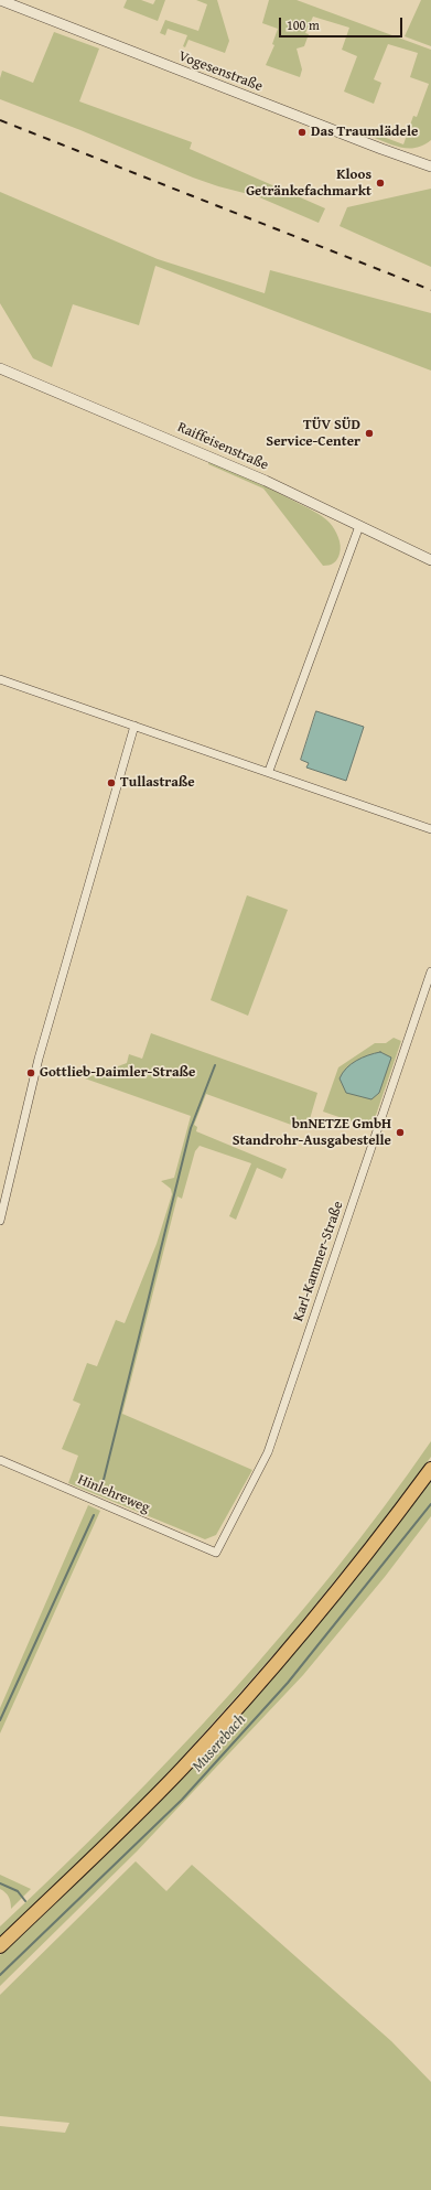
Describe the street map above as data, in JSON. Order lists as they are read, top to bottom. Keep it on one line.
{"streets":{"street":["Vogesenstraße","Raiffeisenstraße","Karl-Kammer-Straße","Hinlehreweg"]},"crossings":[["Karl-Kammer-Straße","Hinlehreweg"]],"water":["Muserebach"],"places":["Das Traumlädele","Kloos Getränkefachmarkt","TÜV SÜD Service-Center","Tullastraße","Gottlieb-Daimler-Straße","bnNETZE GmbH Standrohr-Ausgabestelle"],"scale_bar":"100 m"}
